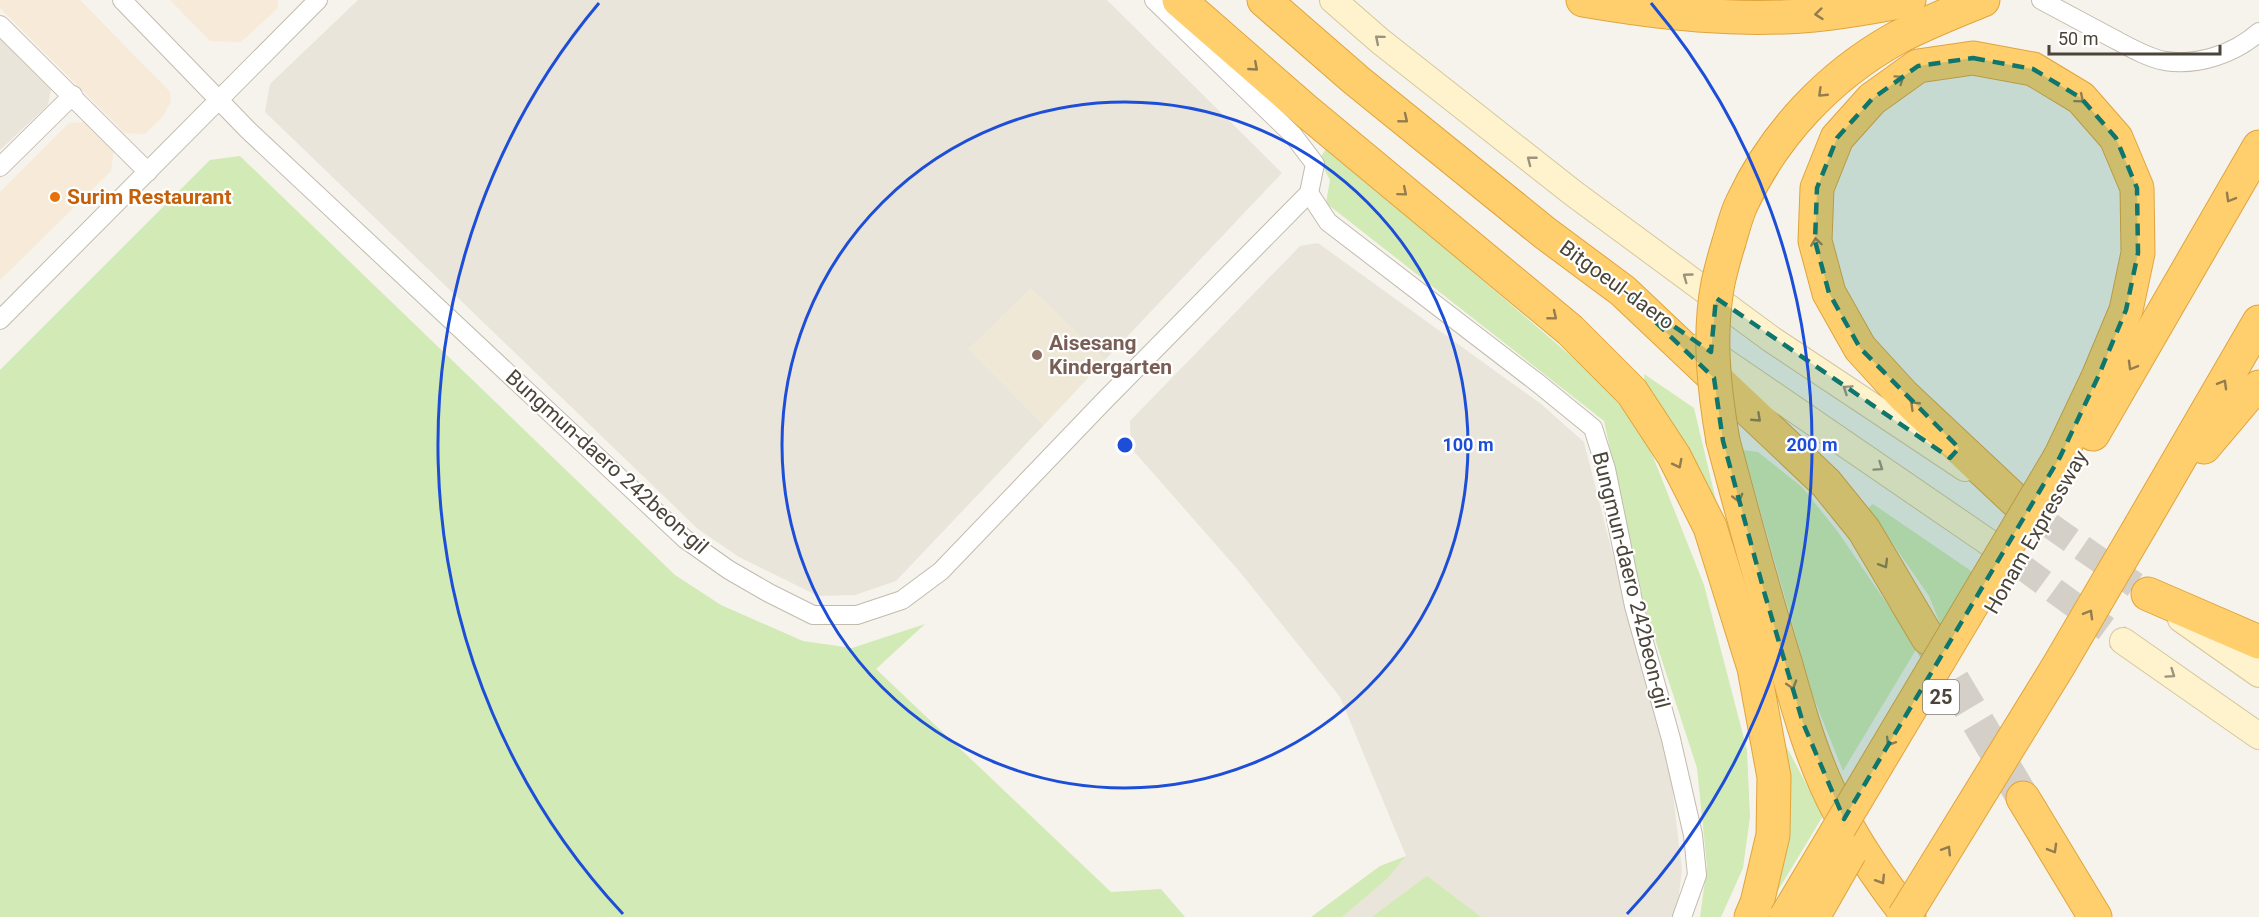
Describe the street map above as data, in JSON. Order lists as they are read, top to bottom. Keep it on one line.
{"streets":{"highway":["Bitgoeul-daero","Honam Expressway","25"],"street":["Bungmun-daero 242beon-gil"]},"places":["Surim Restaurant","Aisesang Kindergarten"],"scale_bar":"50 m","rings":["100 m","200 m"]}
